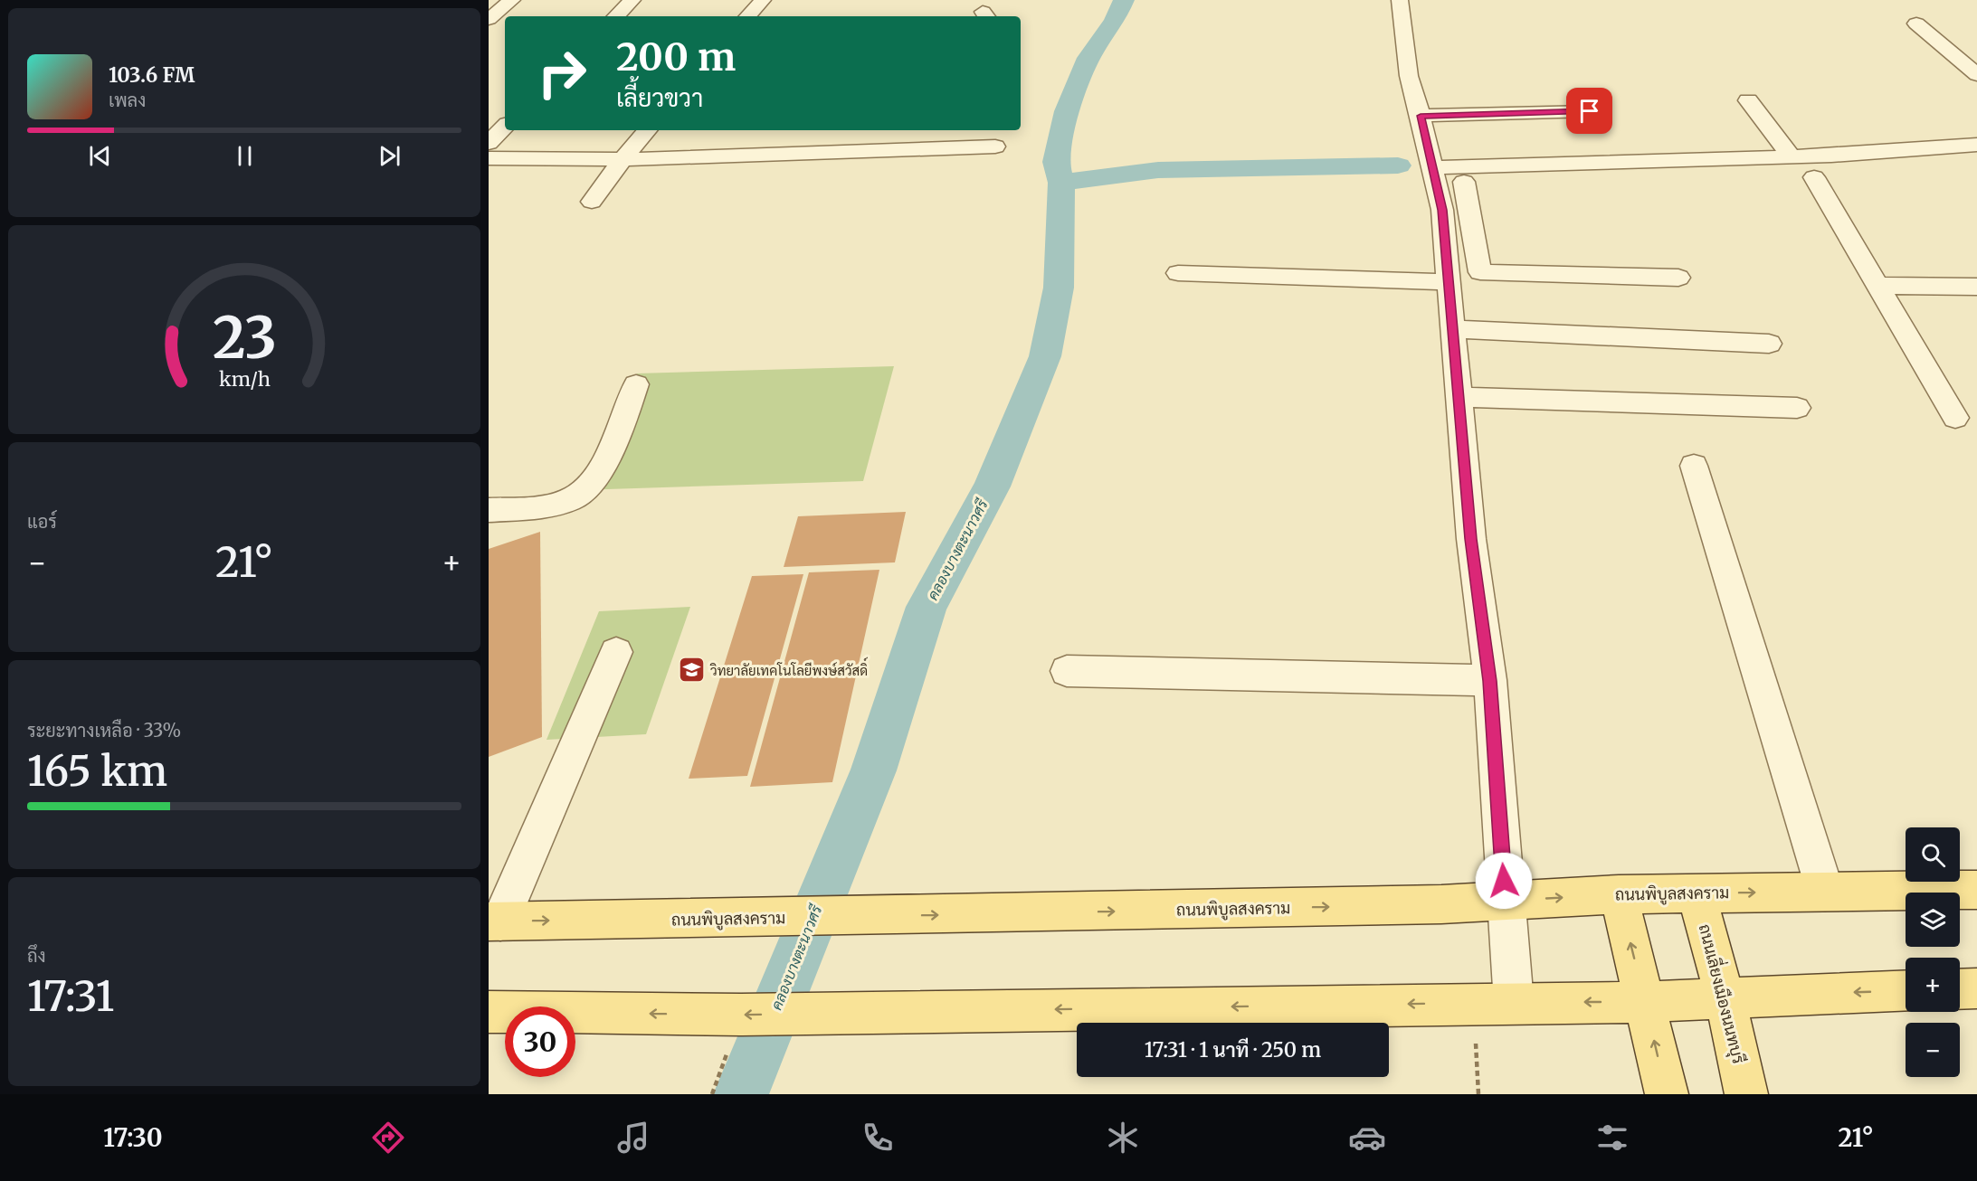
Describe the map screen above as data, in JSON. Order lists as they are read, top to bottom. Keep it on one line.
{"streets":{"main road":["ถนนพิบูลสงคราม","ถนนเลี่ยงเมืองนนทบุรี"]},"crossings":[["ถนนพิบูลสงคราม","ถนนเลี่ยงเมืองนนทบุรี"]],"water":["คลองบางตะนาวศรี"],"places":{"school or university":["วิทยาลัยเทคโนโลยีพงษ์สวัสดิ์"]},"page":{"turn":["200 m","เลี้ยวขวา"],"song":["103.6 FM","เพลง"],"tile":["แอร์",["ระยะทางเหลือ · 33%","165 km"],["ถึง","17:31"]],"heat":["−","21°","+"],"map_buttons":["+","−"],"limit":"30","trip":"17:31 · 1 นาที · 250 m","tabs":["17:30","21°"],"gauge":["23","km/h"]}}
